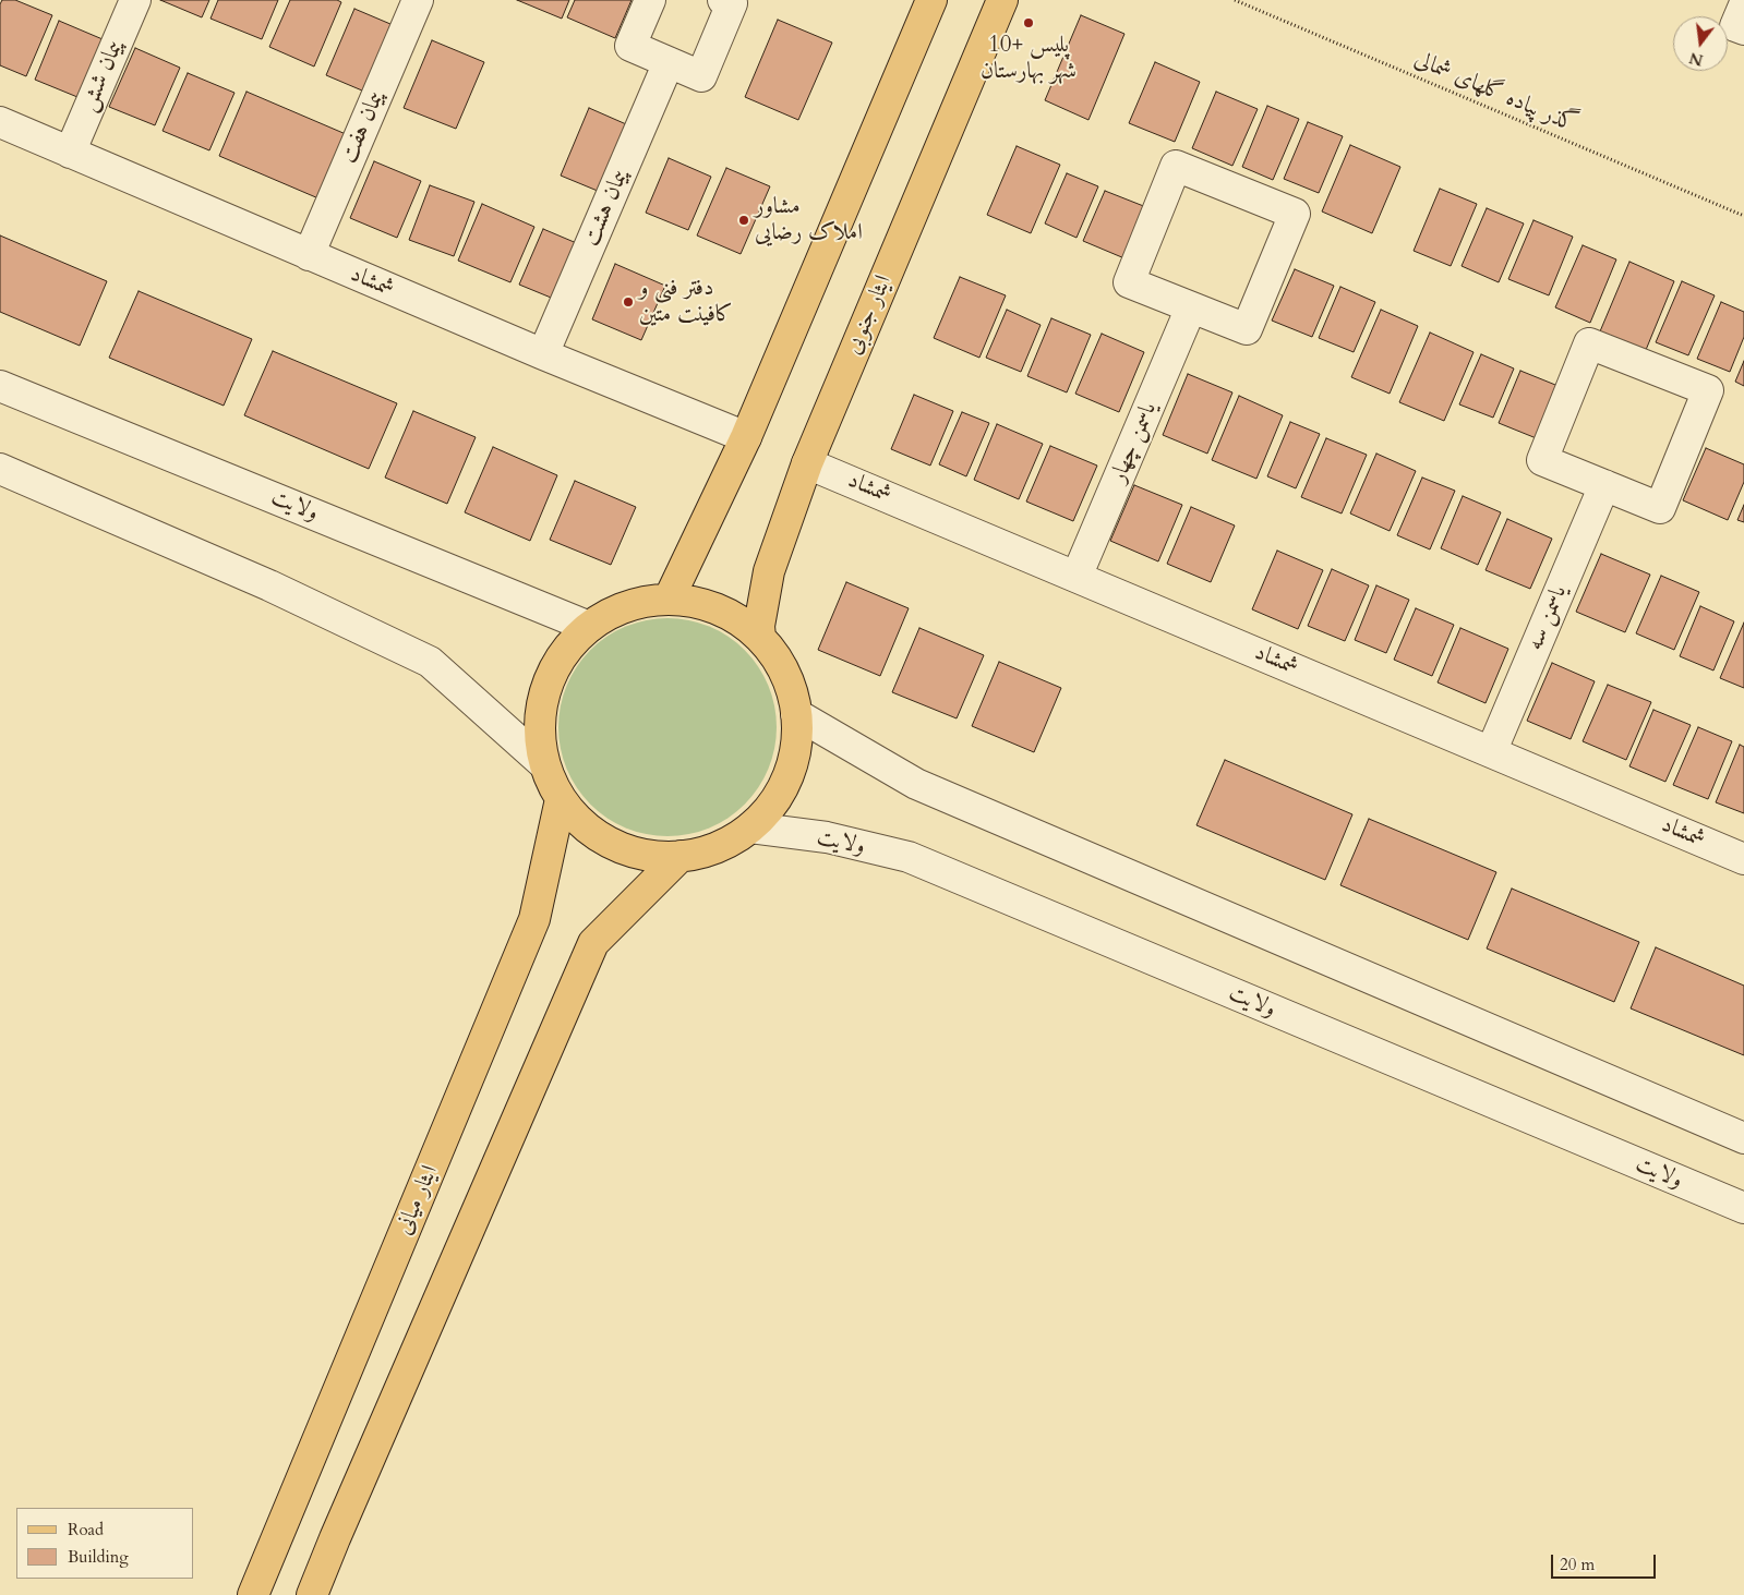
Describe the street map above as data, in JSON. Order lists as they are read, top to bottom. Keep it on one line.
{"streets":{"main road":["ایثار جنوبی","ایثار میانی"],"street":["پیمان شش","پیمان هفت","پیمان هشت","شمشاد","یاسمن چهار","ولایت","یاسمن سه"],"path":["گذر پیاده گلهای شمالی"]},"crossings":[["پیمان شش","شمشاد"],["پیمان هفت","شمشاد"],["پیمان هشت","شمشاد"],["شمشاد","ایثار جنوبی"],["شمشاد","یاسمن چهار"],["شمشاد","یاسمن سه"]],"places":["پلیس +10 شهر بهارستان","مشاور املاک رضایی","دفتر فنی و کافینت متین"],"legend":["Road","Building"],"scale_bar":"20 m","north":"bottom"}
